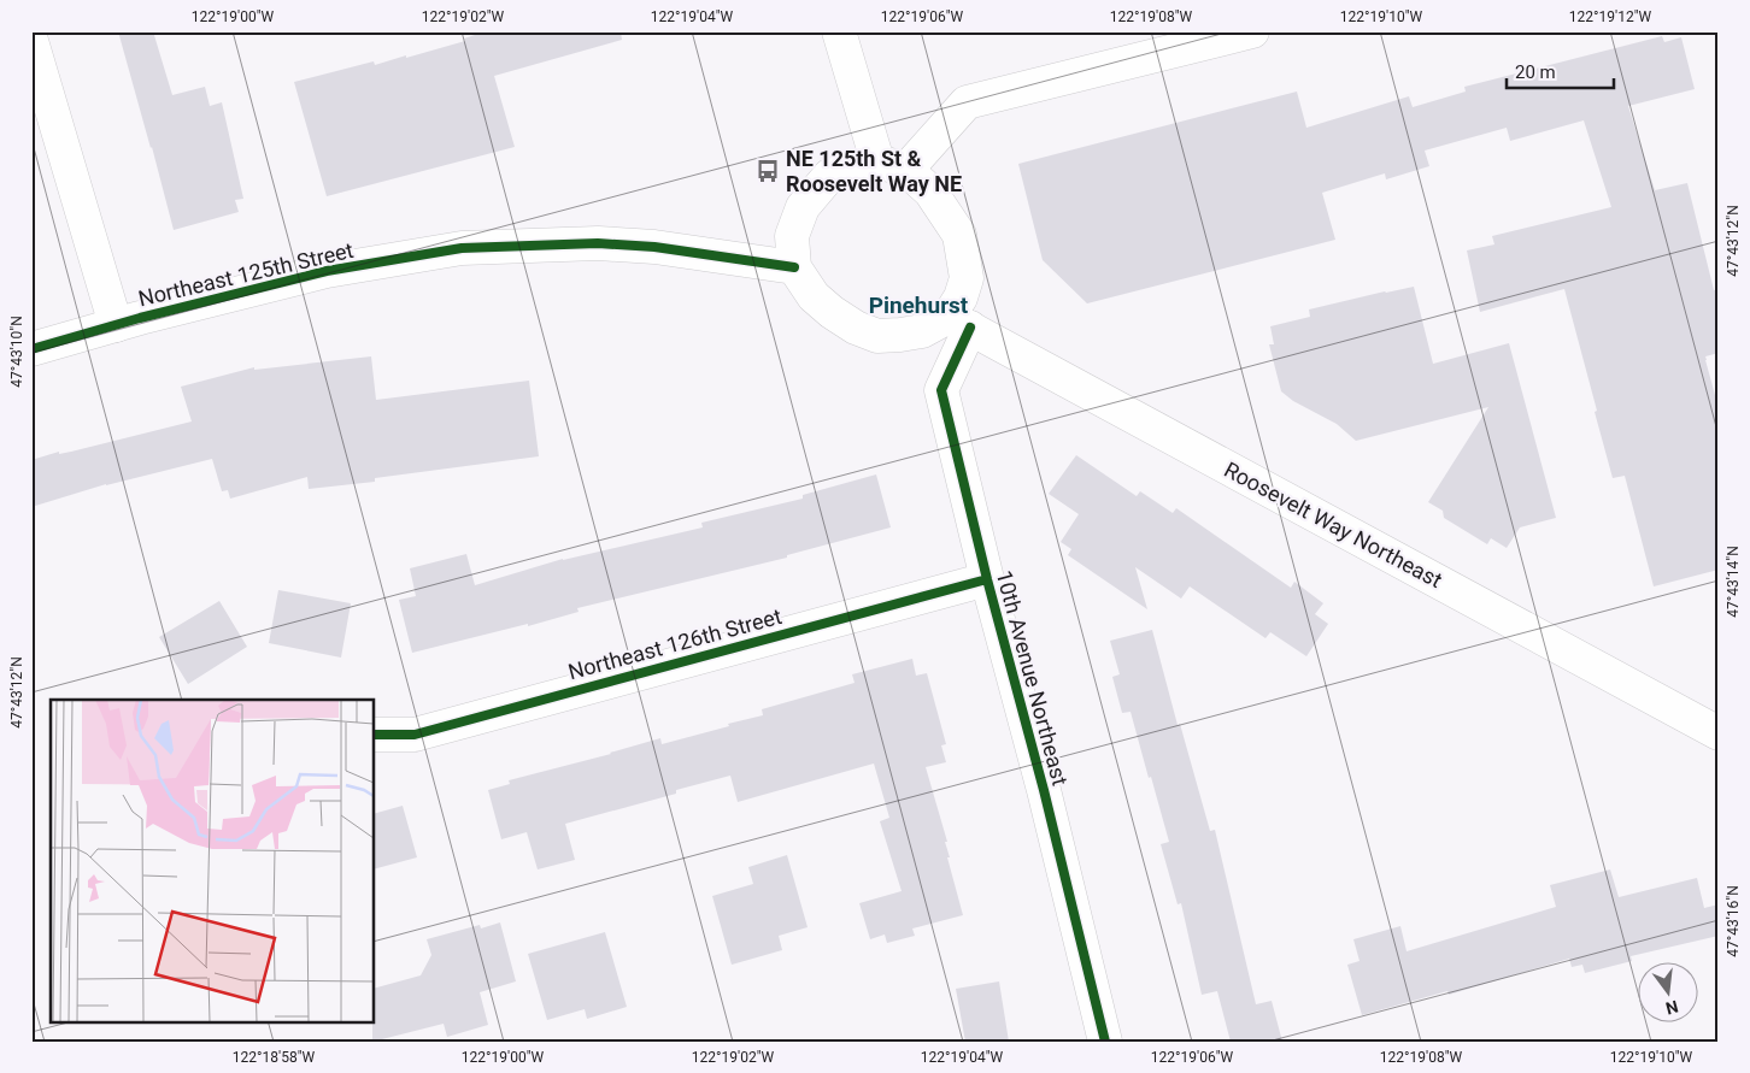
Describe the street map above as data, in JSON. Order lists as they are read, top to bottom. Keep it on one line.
{"streets":{"street":["Northeast 125th Street","Roosevelt Way Northeast","Northeast 126th Street","10th Avenue Northeast"]},"crossings":[["Northeast 125th Street","Roosevelt Way Northeast"],["Northeast 125th Street","10th Avenue Northeast"],["Roosevelt Way Northeast","10th Avenue Northeast"],["Northeast 126th Street","10th Avenue Northeast"]],"districts":["Pinehurst"],"places":{"bus stop":["NE 125th St & Roosevelt Way NE"]},"scale_bar":"20 m","north":"bottom","coordinates":["122°19'00\"W","122°19'02\"W","122°19'04\"W","122°19'06\"W","122°19'08\"W","122°19'10\"W","122°19'12\"W","47°43'12\"N","47°43'10\"N","47°43'14\"N","47°43'16\"N","122°18'58\"W"]}
